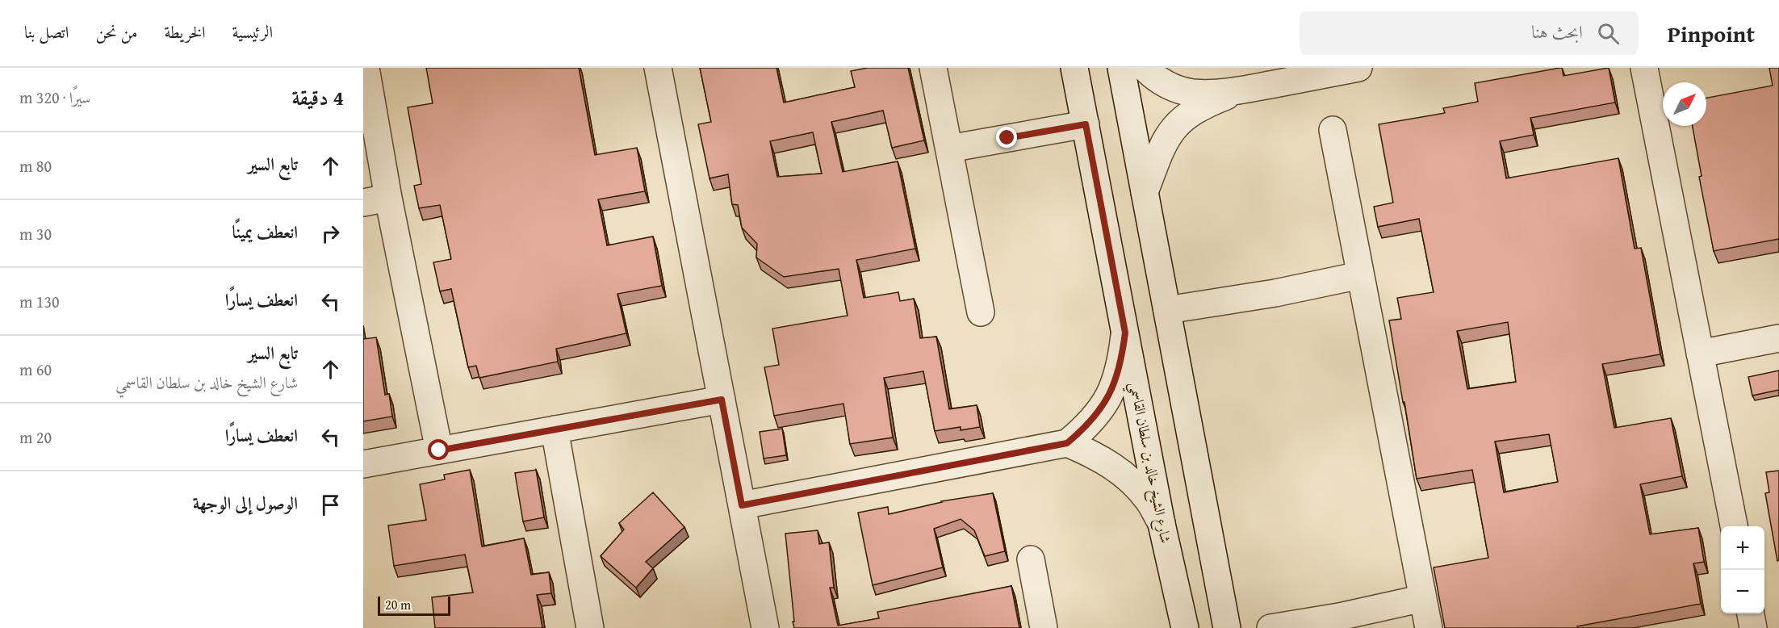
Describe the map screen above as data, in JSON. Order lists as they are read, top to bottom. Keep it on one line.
{"streets":{"street":["شارع الشيخ خالد بن سلطان القاسمي"]},"scale_bar":"20 m","north":"top right","page":{"header":"Pinpoint","search":"ابحث هنا","nav":["الرئيسية","الخريطة","من نحن","اتصل بنا"],"heading":["4 دقيقة","سيرًا · 320 m"],"list":[["تابع السير","80 m"],["انعطف يمينًا","30 m"],["انعطف يسارًا","130 m"],["تابع السير","شارع الشيخ خالد بن سلطان القاسمي","60 m"],["انعطف يسارًا","20 m"],"الوصول إلى الوجهة"],"map_buttons":["+","−"],"scale":"20 m"}}
